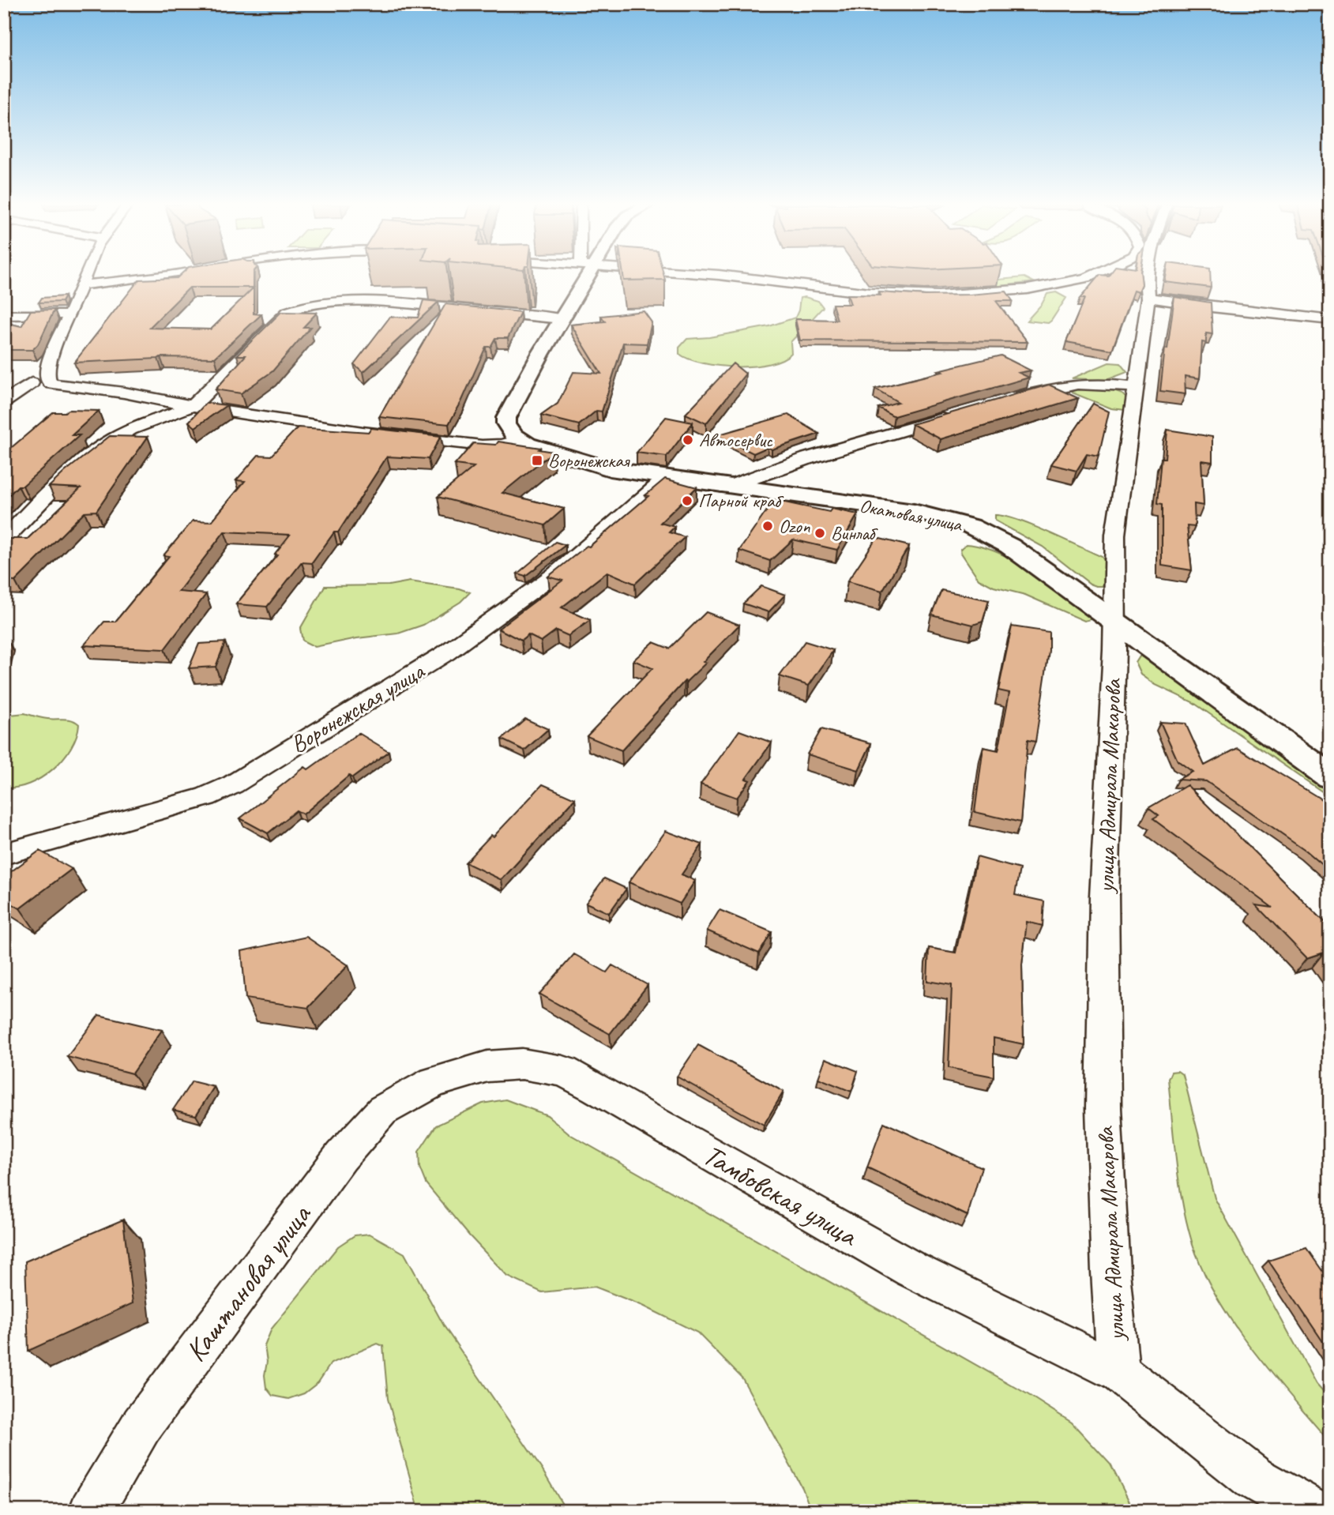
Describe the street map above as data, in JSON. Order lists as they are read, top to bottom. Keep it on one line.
{"streets":{"main road":["Окатовая улица"],"street":["Воронежская улица","улица Адмирала Макарова","Тамбовская улица","Каштановая улица"]},"crossings":[["Окатовая улица","Воронежская улица"],["Окатовая улица","улица Адмирала Макарова"],["улица Адмирала Макарова","Тамбовская улица"],["Тамбовская улица","Каштановая улица"]],"places":{"other":["Автосервис","Парной краб","Ozon","Винлаб"],"transit":["Воронежская"]}}
